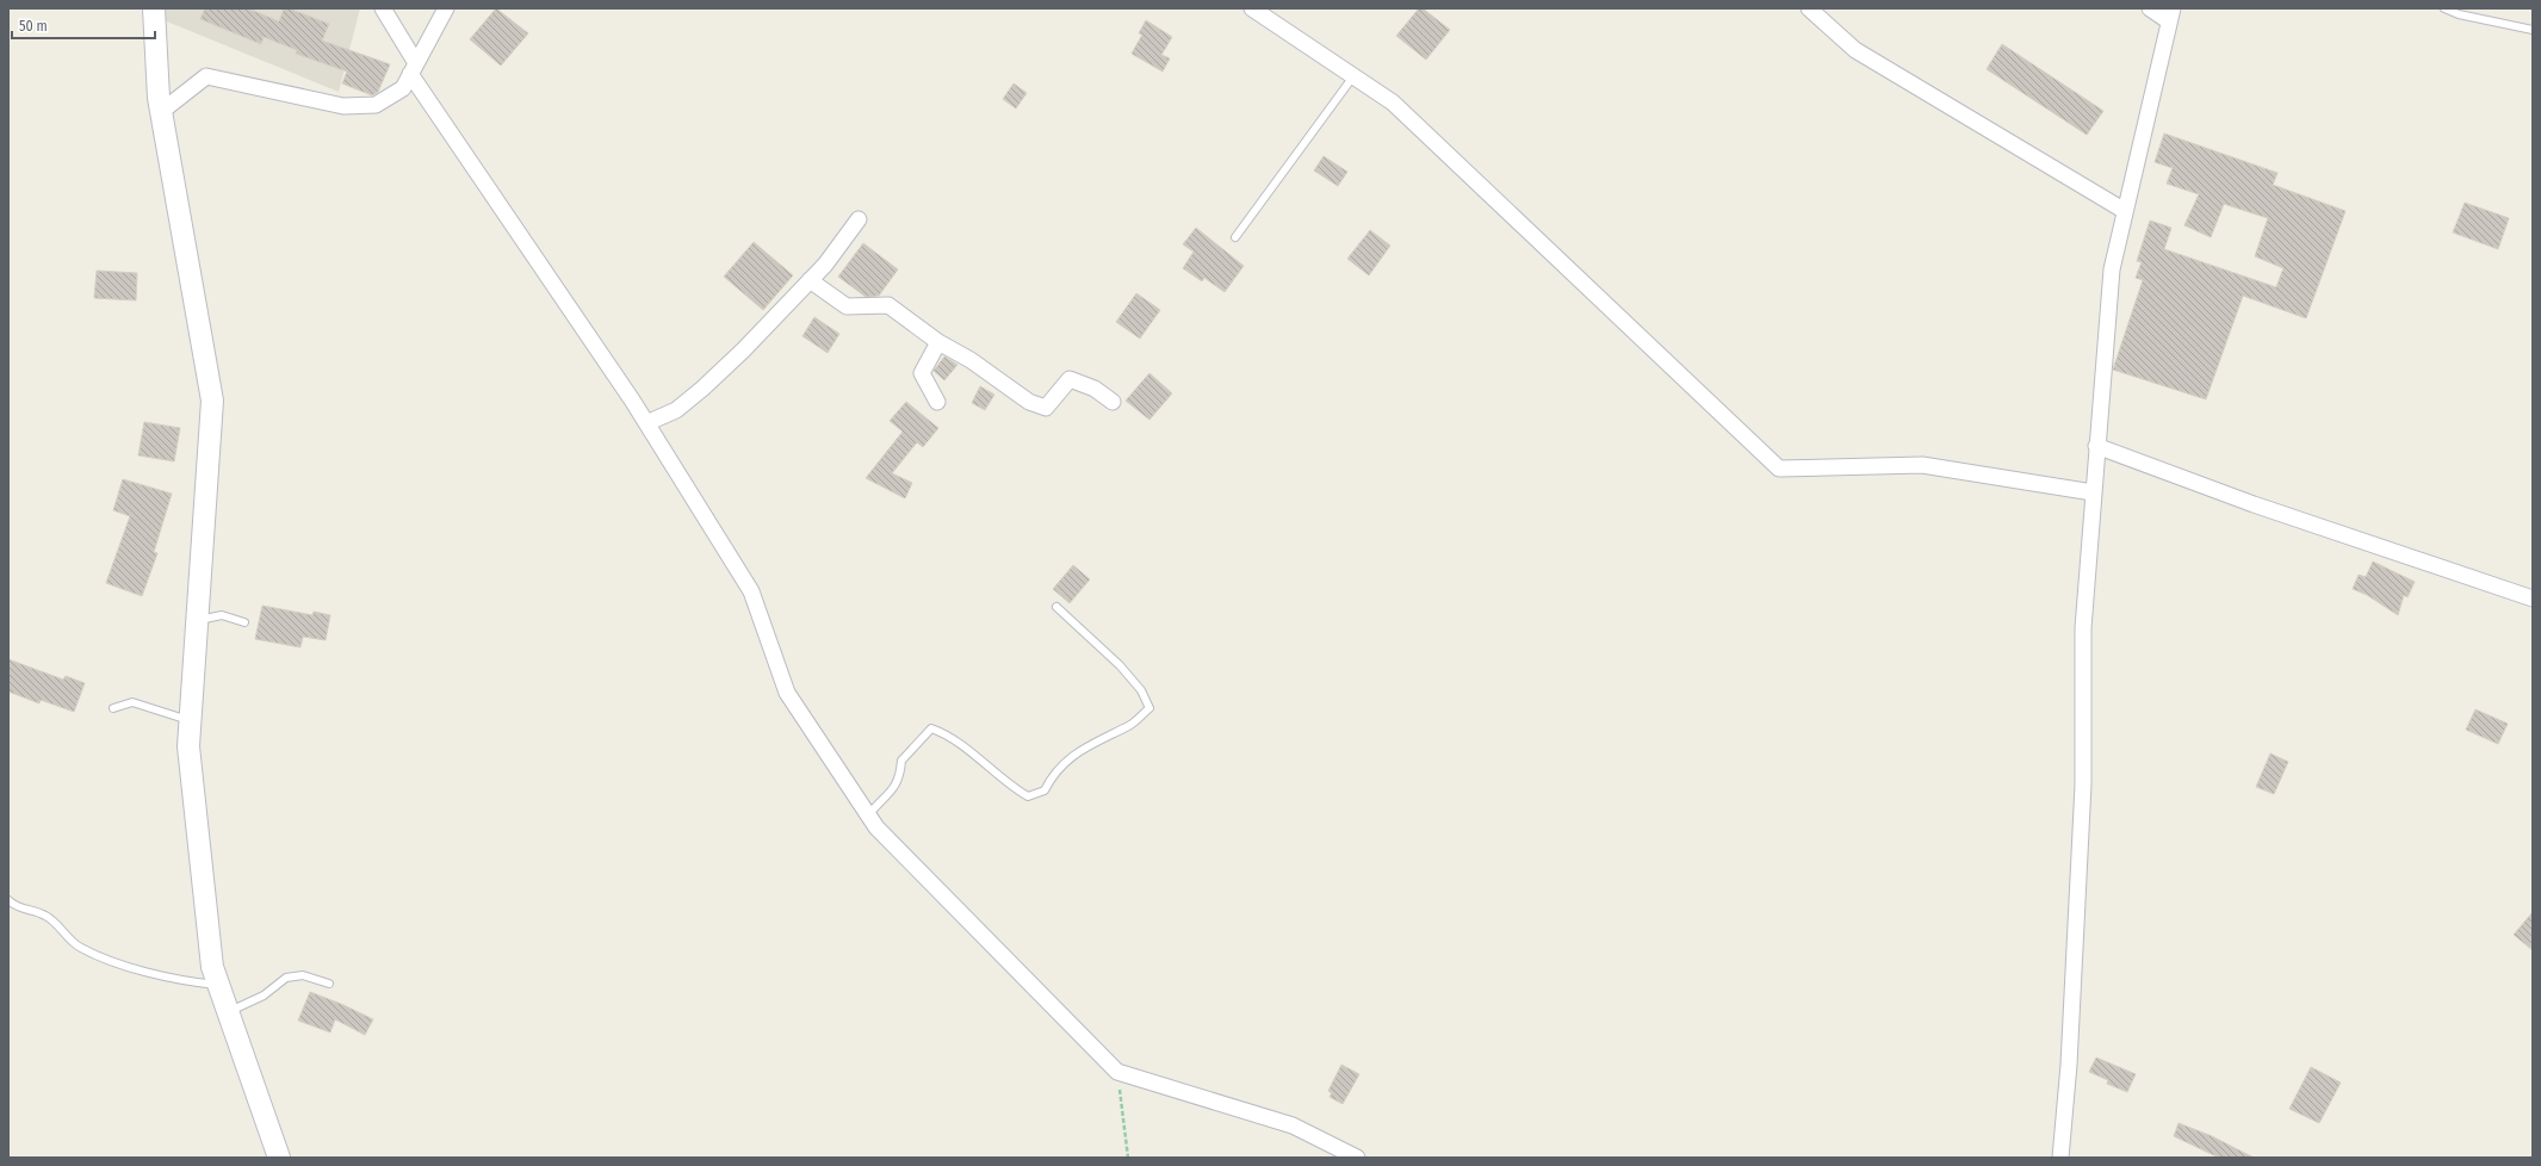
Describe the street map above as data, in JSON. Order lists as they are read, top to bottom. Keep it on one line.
{"scale_bar":"50 m"}
